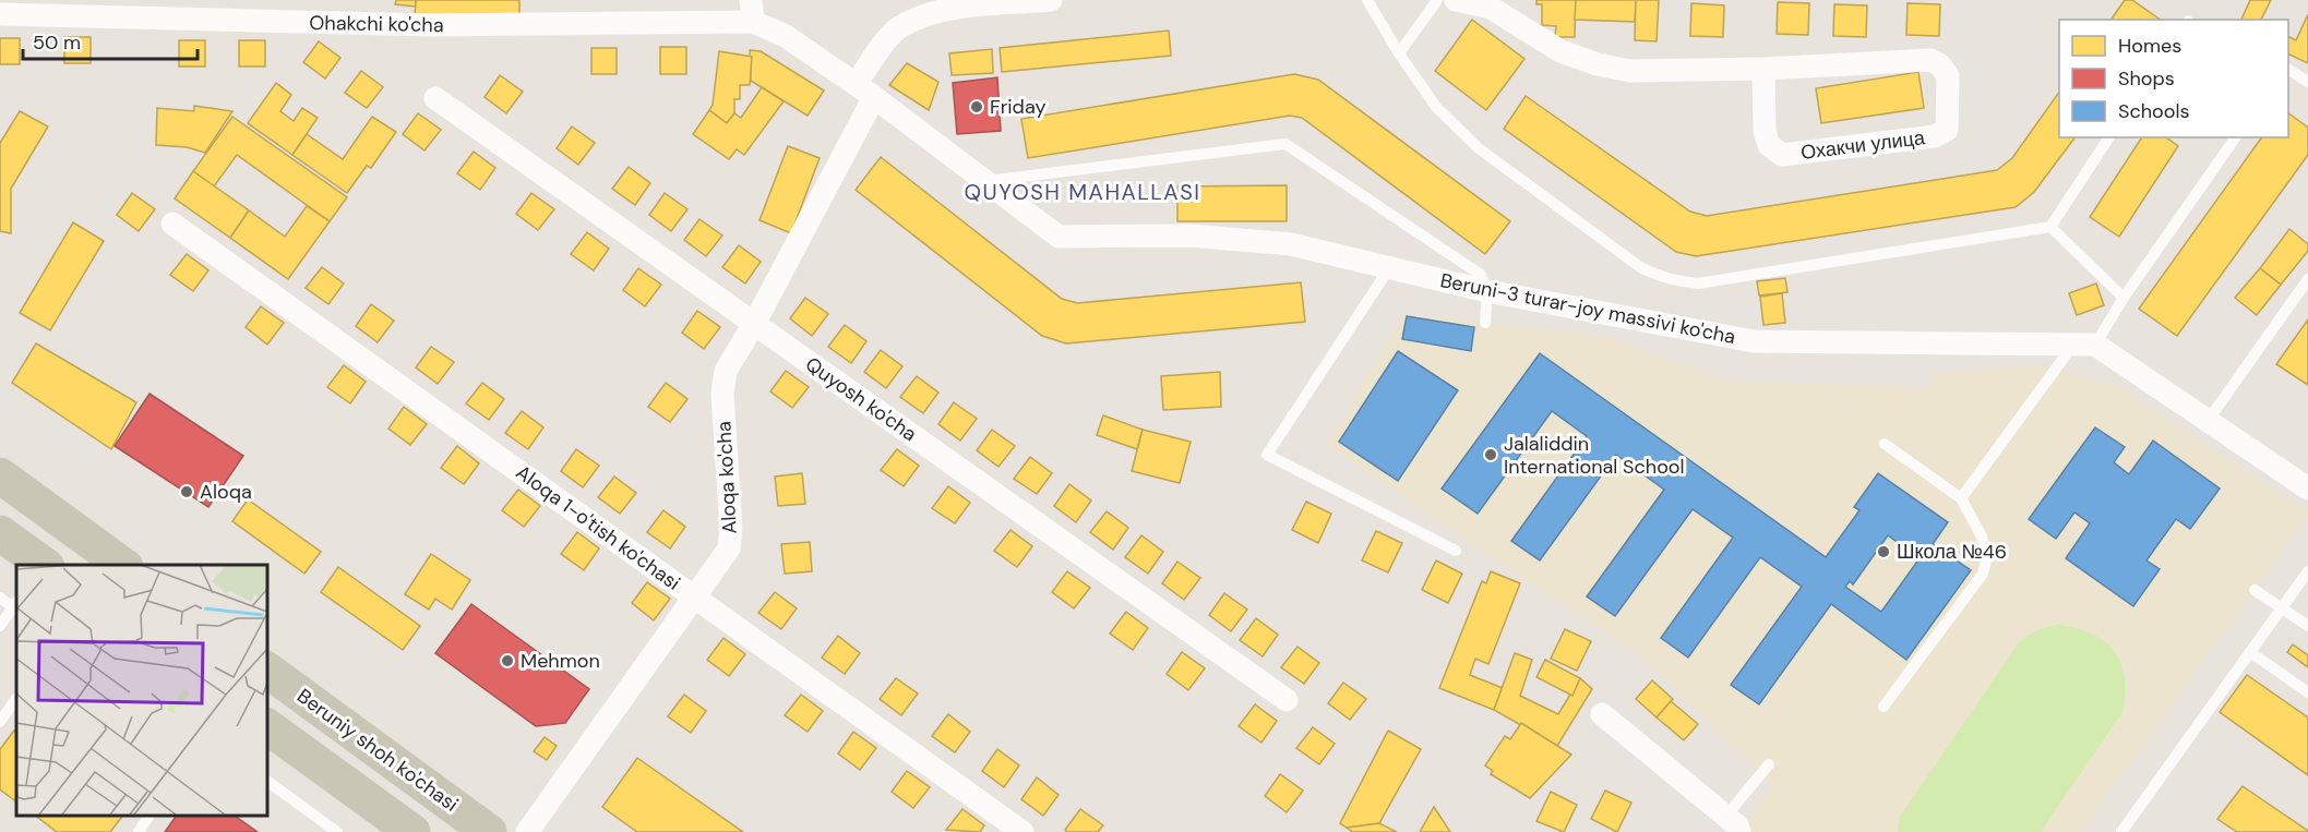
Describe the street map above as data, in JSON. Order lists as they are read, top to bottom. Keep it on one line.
{"streets":{"main road":["Beruniy shoh ko'chasi"],"street":["Ohakchi ko'cha","Охакчи улица","Beruni-3 turar-joy massivi ko'cha","Quyosh ko'cha","Aloqa ko'cha","Aloqa 1-o'tish ko'chasi"]},"crossings":[["Ohakchi ko'cha","Beruni-3 turar-joy massivi ko'cha"],["Beruni-3 turar-joy massivi ko'cha","Aloqa ko'cha"],["Quyosh ko'cha","Aloqa ko'cha"],["Aloqa ko'cha","Aloqa 1-o'tish ko'chasi"]],"districts":["QUYOSH MAHALLASI"],"places":["Friday","Jalaliddin International School","Aloqa","Школа №46","Mehmon"],"legend":["Homes","Shops","Schools"],"scale_bar":"50 m"}
